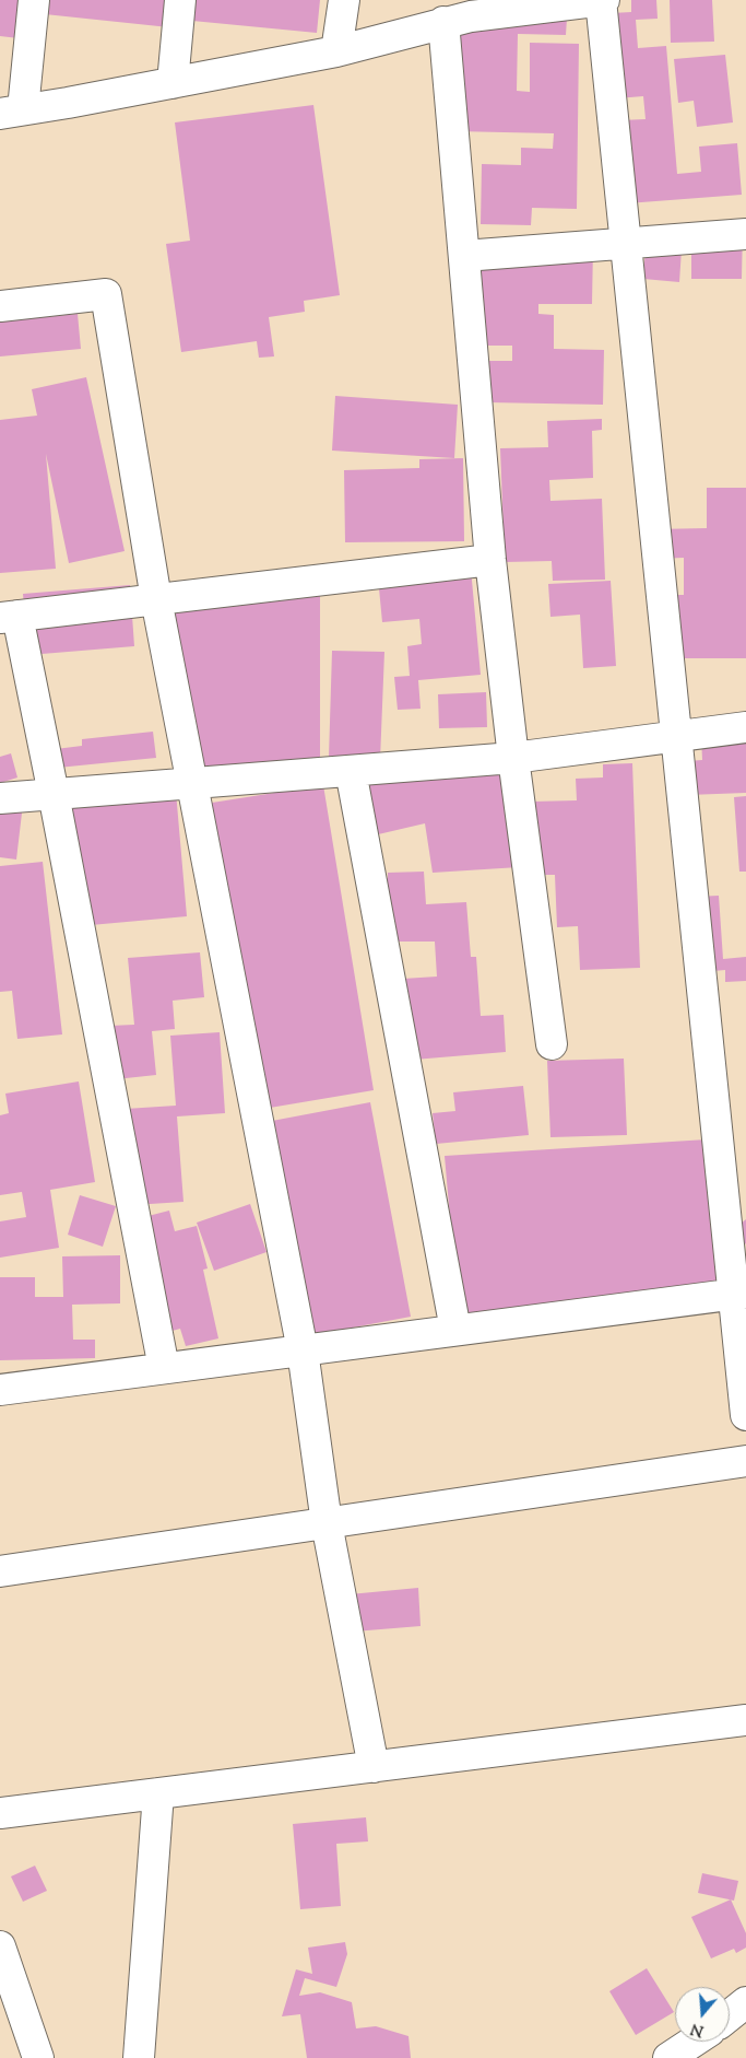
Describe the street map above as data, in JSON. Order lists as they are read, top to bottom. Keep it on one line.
{"north":"bottom"}
